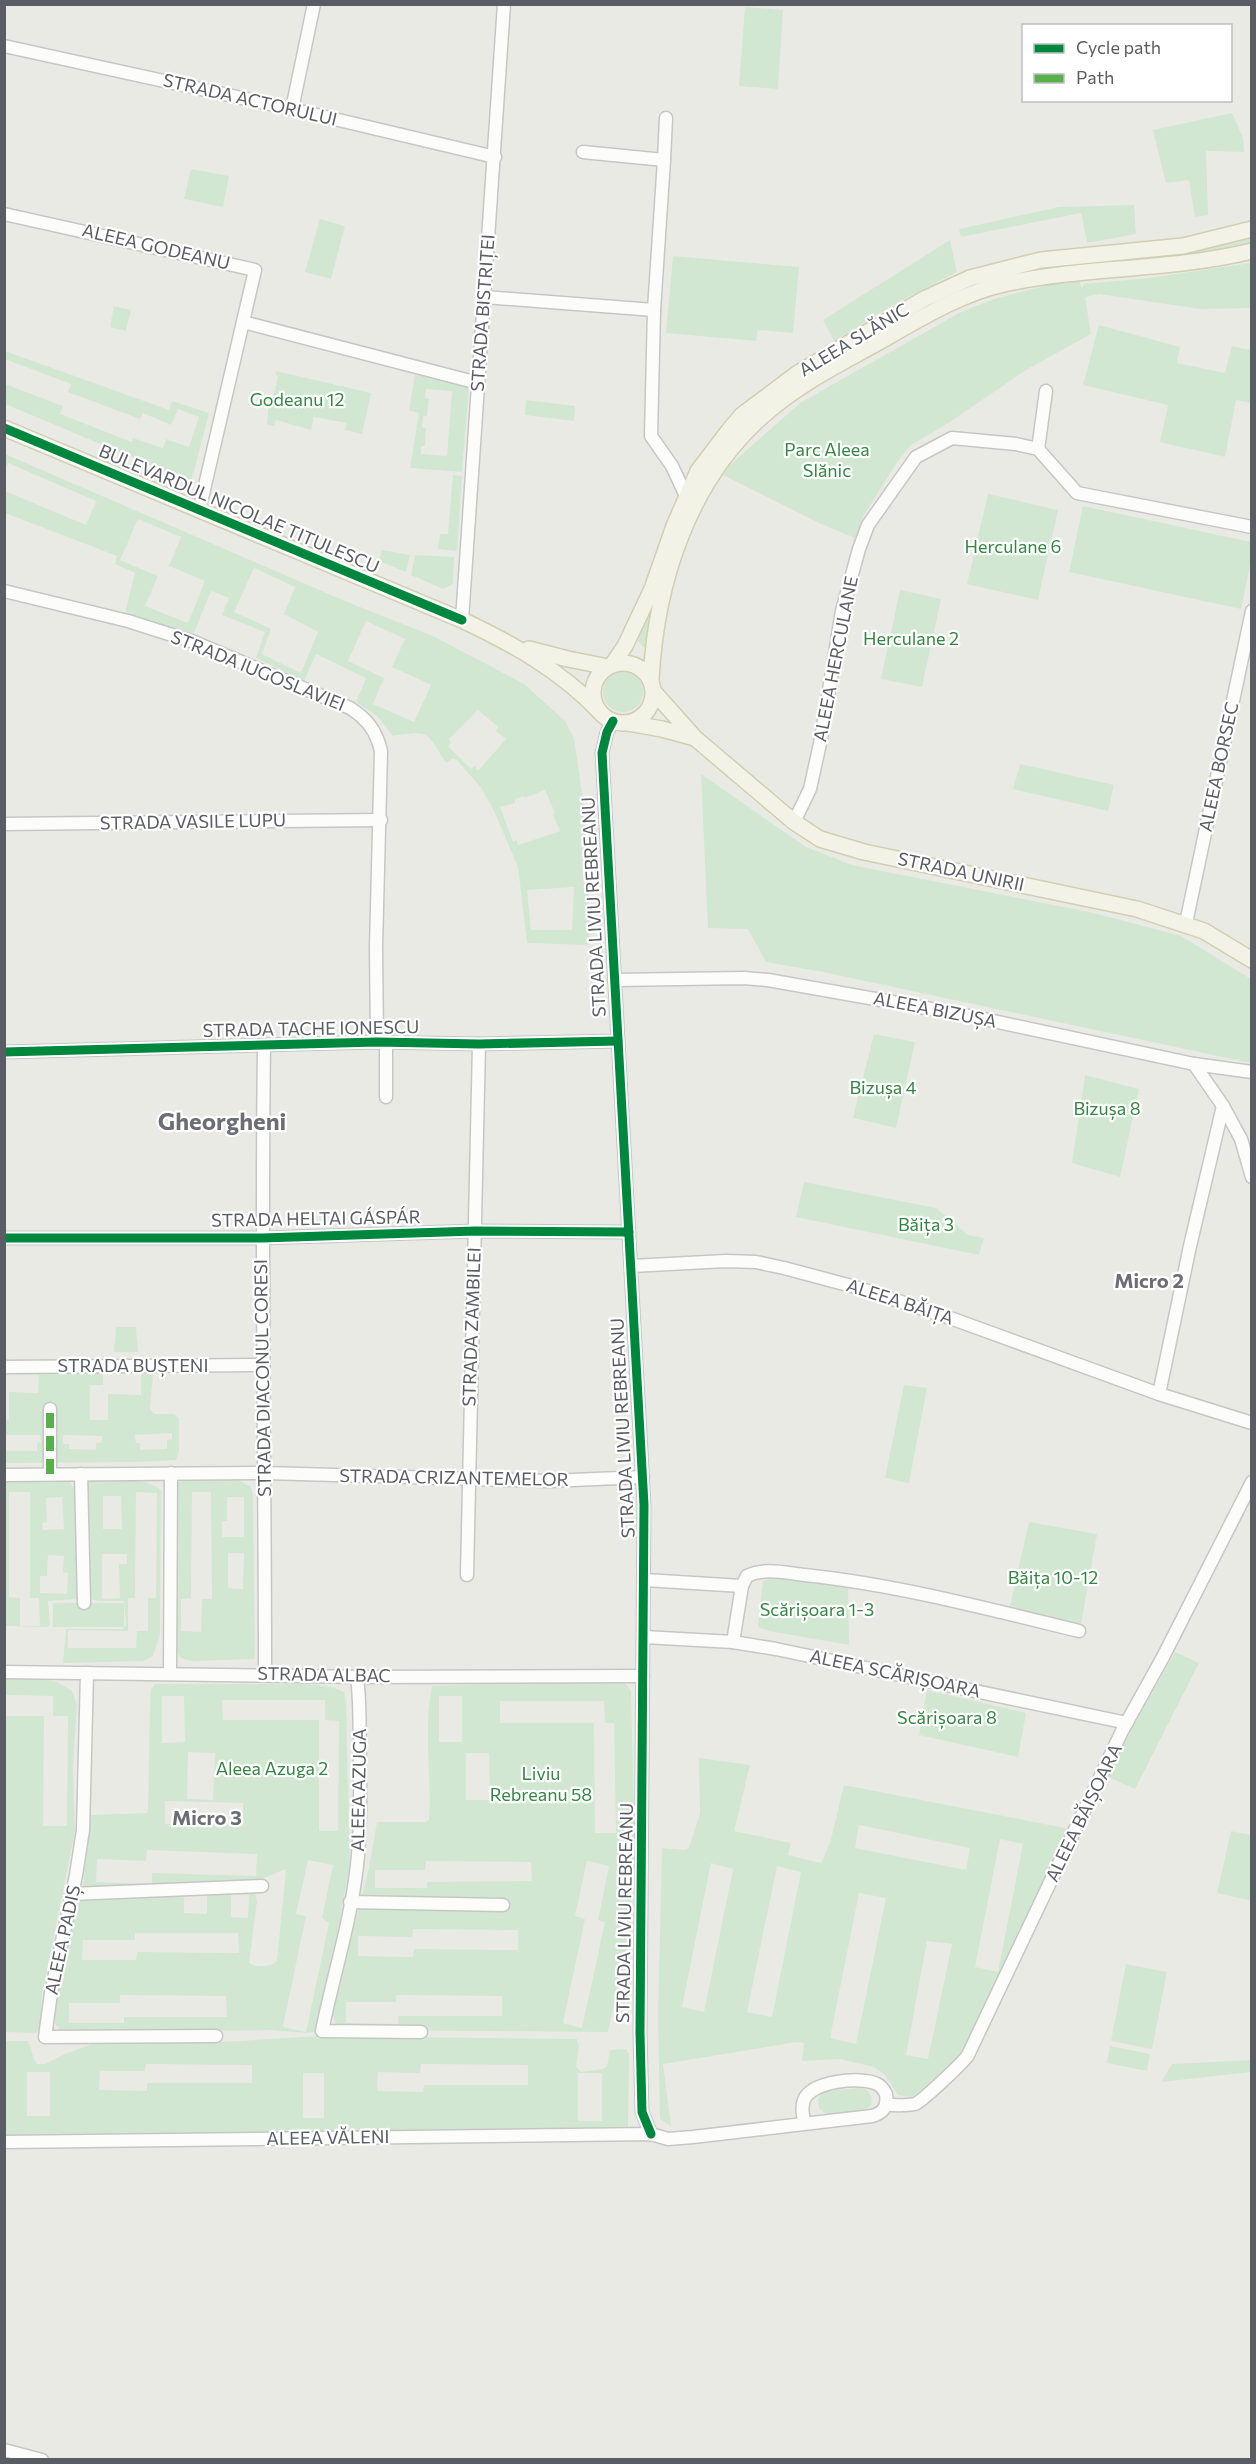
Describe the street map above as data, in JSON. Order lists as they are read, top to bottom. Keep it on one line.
{"streets":{"main road":["ALEEA SLĂNIC","BULEVARDUL NICOLAE TITULESCU","STRADA UNIRII"],"street":["STRADA ACTORULUI","ALEEA GODEANU","STRADA BISTRIȚEI","ALEEA HERCULANE","STRADA IUGOSLAVIEI","ALEEA BORSEC","STRADA VASILE LUPU","STRADA LIVIU REBREANU","ALEEA BIZUȘA","STRADA TACHE IONESCU","STRADA HELTAI GÁSPÁR","ALEEA BĂIȚA","STRADA ZAMBILEI","STRADA BUȘTENI","STRADA DIACONUL CORESI","STRADA CRIZANTEMELOR","ALEEA SCĂRIȘOARA","STRADA ALBAC","ALEEA AZUGA","ALEEA BĂIȘOARA","ALEEA PADIȘ","ALEEA VĂLENI"]},"crossings":[["STRADA ACTORULUI","STRADA BISTRIȚEI"],["ALEEA GODEANU","BULEVARDUL NICOLAE TITULESCU"],["STRADA BISTRIȚEI","BULEVARDUL NICOLAE TITULESCU"],["ALEEA SLĂNIC","BULEVARDUL NICOLAE TITULESCU"],["ALEEA SLĂNIC","STRADA UNIRII"],["ALEEA SLĂNIC","STRADA LIVIU REBREANU"],["BULEVARDUL NICOLAE TITULESCU","STRADA UNIRII"],["BULEVARDUL NICOLAE TITULESCU","STRADA LIVIU REBREANU"],["ALEEA HERCULANE","STRADA UNIRII"],["STRADA IUGOSLAVIEI","STRADA VASILE LUPU"],["STRADA IUGOSLAVIEI","STRADA TACHE IONESCU"],["ALEEA BORSEC","STRADA UNIRII"],["STRADA UNIRII","STRADA LIVIU REBREANU"],["STRADA LIVIU REBREANU","ALEEA BIZUȘA"],["STRADA LIVIU REBREANU","STRADA TACHE IONESCU"],["STRADA LIVIU REBREANU","STRADA HELTAI GÁSPÁR"],["STRADA LIVIU REBREANU","ALEEA BĂIȚA"],["STRADA LIVIU REBREANU","STRADA CRIZANTEMELOR"],["STRADA LIVIU REBREANU","ALEEA SCĂRIȘOARA"],["STRADA LIVIU REBREANU","STRADA ALBAC"],["STRADA LIVIU REBREANU","ALEEA BĂIȘOARA"],["STRADA LIVIU REBREANU","ALEEA VĂLENI"],["STRADA TACHE IONESCU","STRADA ZAMBILEI"],["STRADA TACHE IONESCU","STRADA DIACONUL CORESI"],["STRADA HELTAI GÁSPÁR","STRADA ZAMBILEI"],["STRADA HELTAI GÁSPÁR","STRADA DIACONUL CORESI"],["STRADA ZAMBILEI","STRADA CRIZANTEMELOR"],["STRADA BUȘTENI","STRADA DIACONUL CORESI"],["STRADA DIACONUL CORESI","STRADA CRIZANTEMELOR"],["STRADA DIACONUL CORESI","STRADA ALBAC"],["ALEEA SCĂRIȘOARA","ALEEA BĂIȘOARA"],["STRADA ALBAC","ALEEA AZUGA"],["STRADA ALBAC","ALEEA PADIȘ"],["ALEEA BĂIȘOARA","ALEEA VĂLENI"]],"districts":["Gheorgheni","Micro 2","Micro 3"],"parks":["Godeanu 12","Parc Aleea Slănic","Herculane 6","Herculane 2","Bizușa 4","Bizușa 8","Băița 3","Băița 10-12","Scărișoara 1-3","Scărișoara 8","Aleea Azuga 2","Liviu Rebreanu 58"],"legend":["Cycle path","Path"]}
